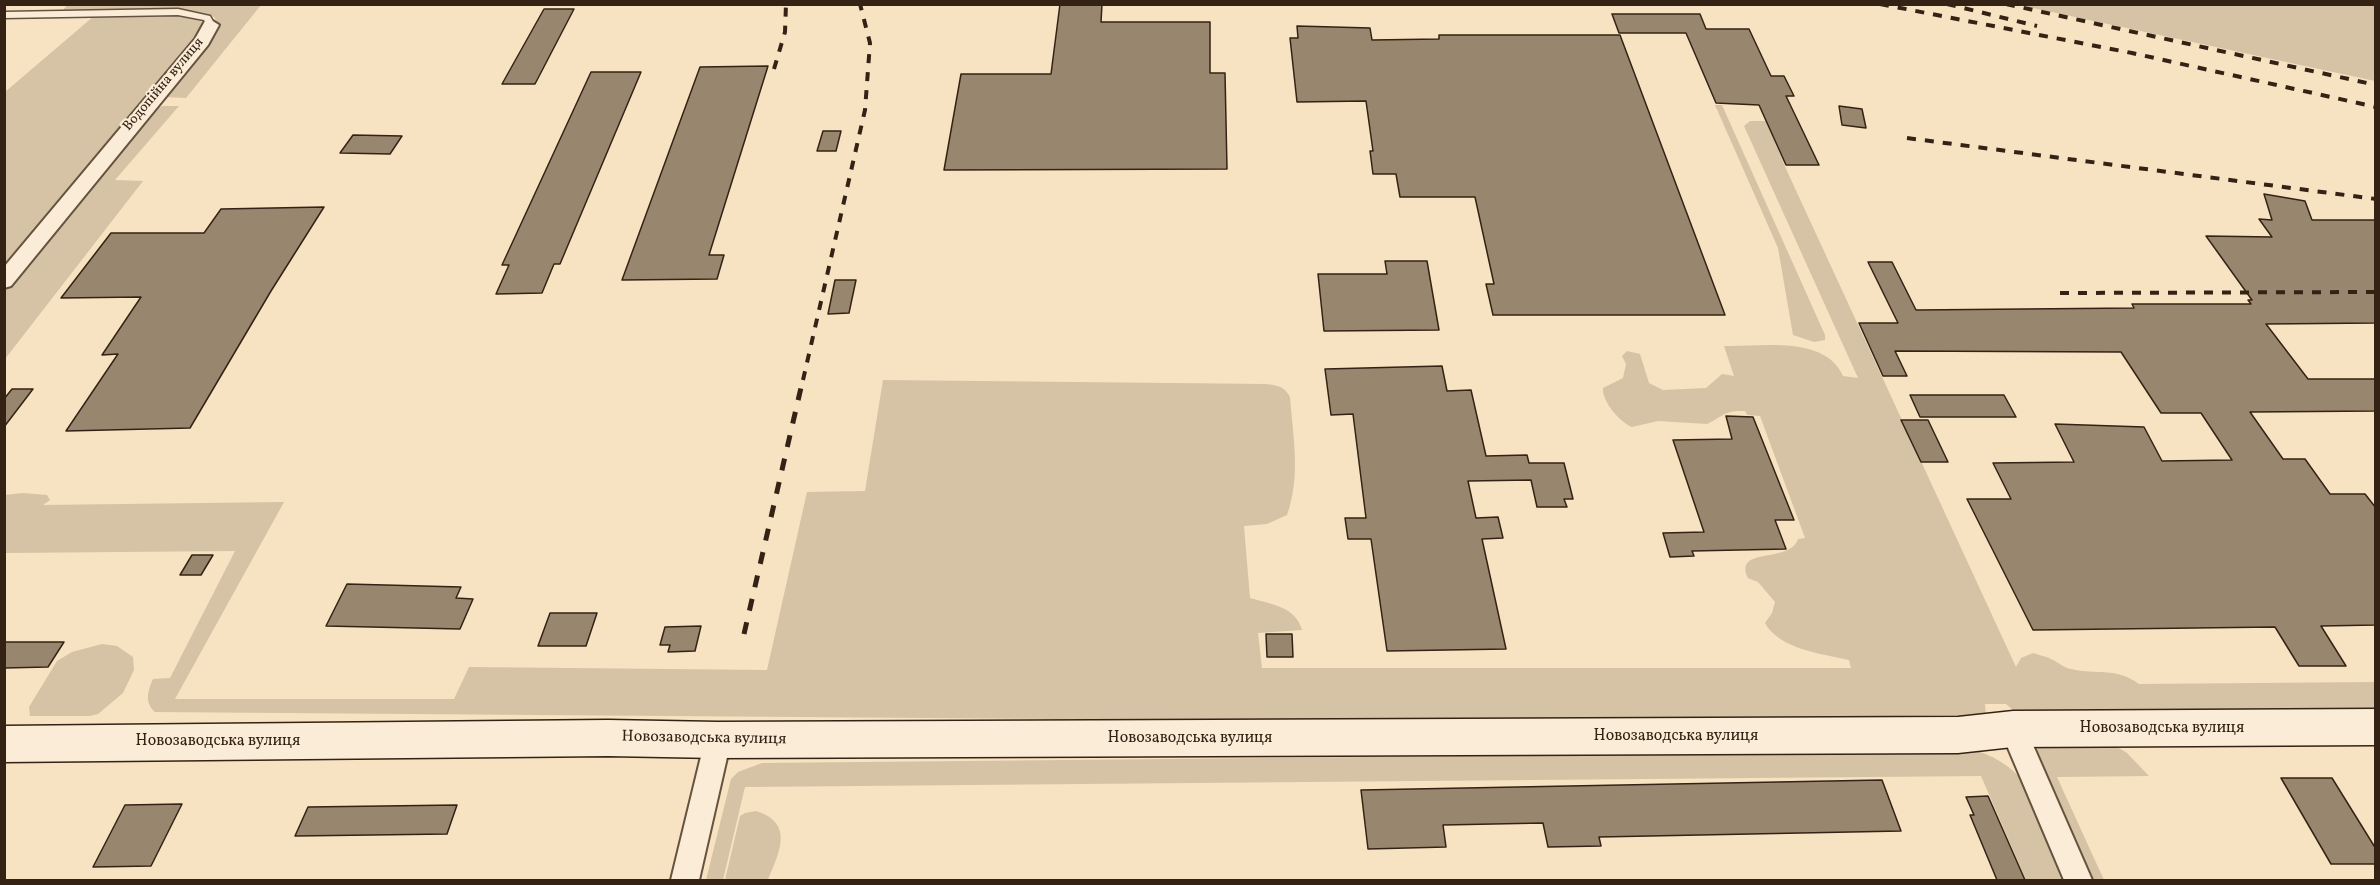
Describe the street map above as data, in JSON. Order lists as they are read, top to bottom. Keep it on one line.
{"streets":{"street":["Водопійна вулиця","Новозаводська вулиця"]}}
